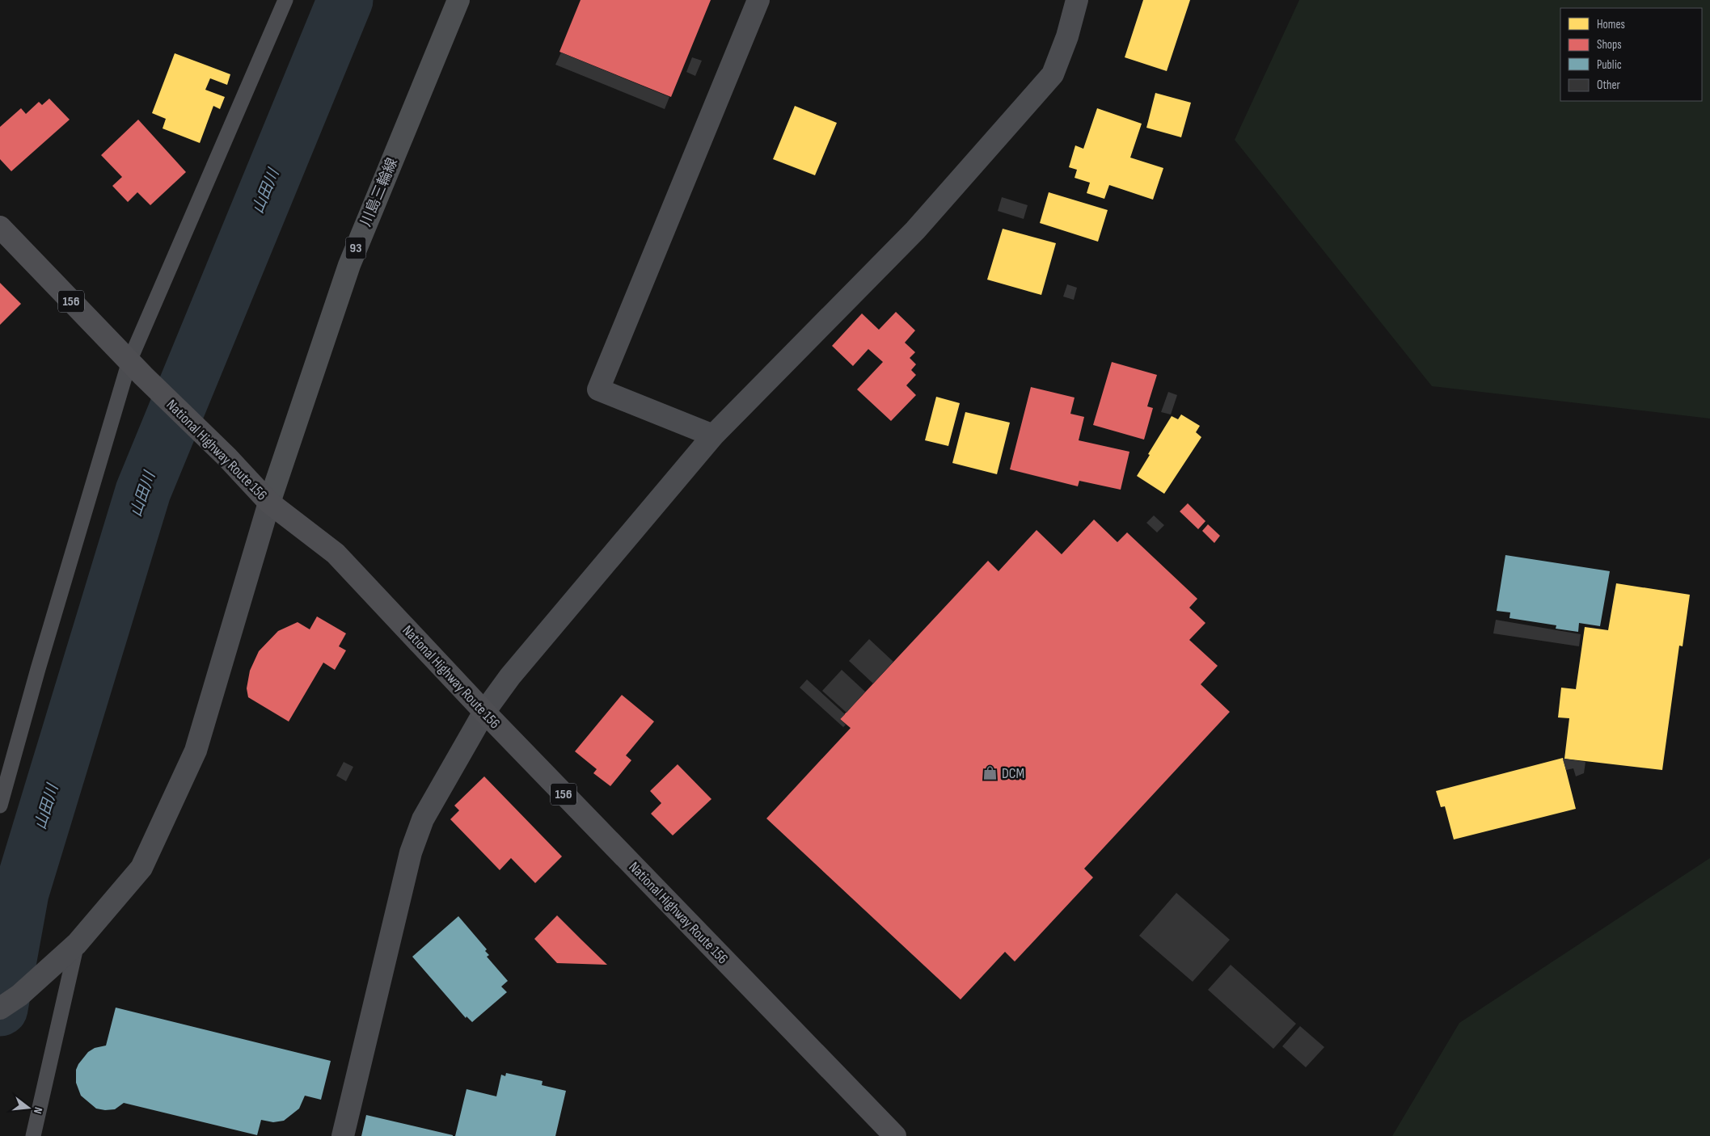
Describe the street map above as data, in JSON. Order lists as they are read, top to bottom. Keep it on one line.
{"streets":{"highway":["156","National Highway Route 156"],"main road":["川島三輪線","93"]},"crossings":[["川島三輪線","National Highway Route 156"]],"water":["山田川"],"places":{"shop":["DCM"]},"legend":["Homes","Shops","Public","Other"],"north":"right"}
